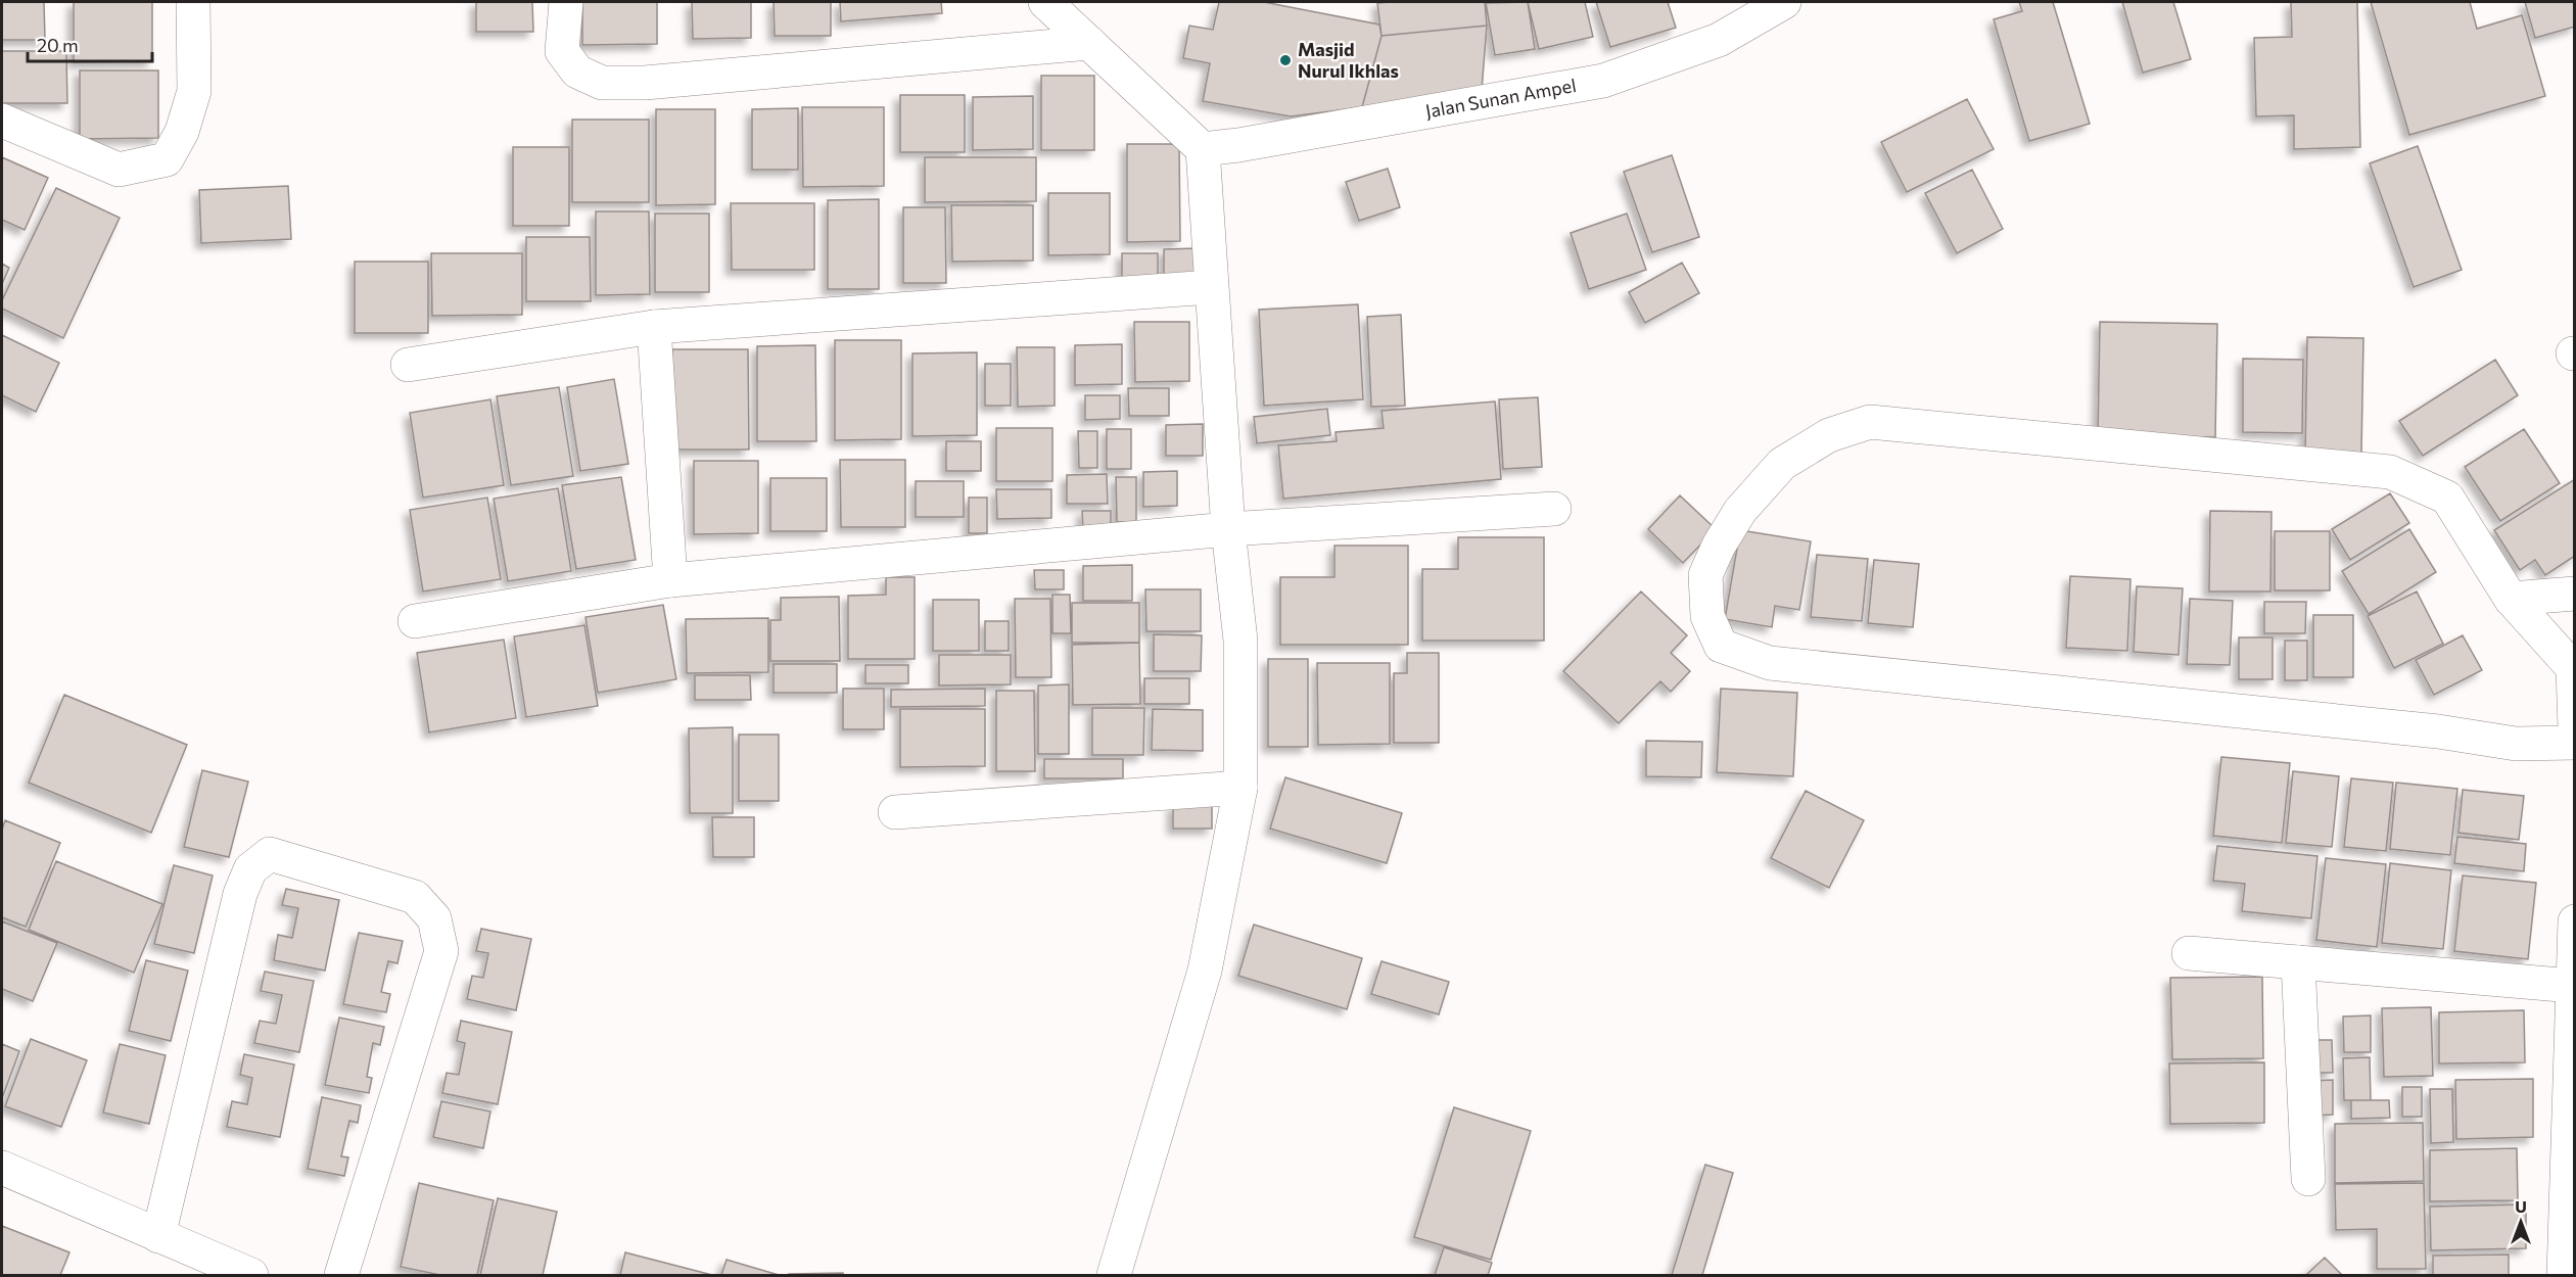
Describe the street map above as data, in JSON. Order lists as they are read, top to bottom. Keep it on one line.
{"streets":{"street":["Jalan Sunan Ampel"]},"places":["Masjid Nurul Ikhlas"],"scale_bar":"20 m","north":"top"}
